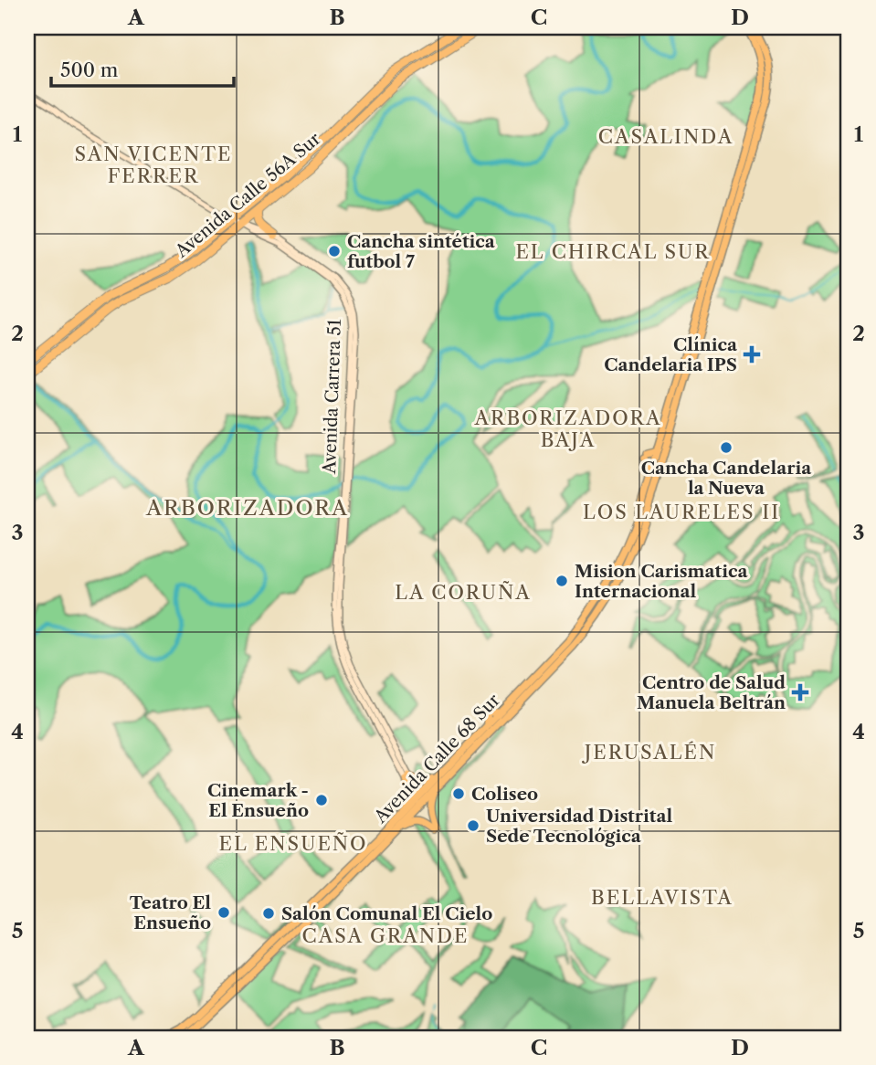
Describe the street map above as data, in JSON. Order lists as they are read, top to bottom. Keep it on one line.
{"streets":{"highway":["Avenida Calle 56A Sur"],"main road":["Avenida Carrera 51","Avenida Calle 68 Sur"]},"crossings":[["Avenida Carrera 51","Avenida Calle 68 Sur"]],"districts":["CASALINDA","SAN VICENTE FERRER","EL CHIRCAL SUR","ARBORIZADORA BAJA","ARBORIZADORA","LOS LAURELES II","LA CORUÑA","JERUSALÉN","EL ENSUEÑO","BELLAVISTA","CASA GRANDE"],"places":{"other":["Cancha sintética futbol 7","Cancha Candelaria la Nueva","Mision Carismatica Internacional","Coliseo","Cinemark - El Ensueño","Universidad Distrital Sede Tecnológica","Teatro El Ensueño","Salón Comunal El Cielo"],"health":["Clínica Candelaria IPS","Centro de Salud Manuela Beltrán"]},"scale_bar":"500 m","grid":{"columns":["A","B","C","D"],"rows":["1","2","3","4","5"]}}
